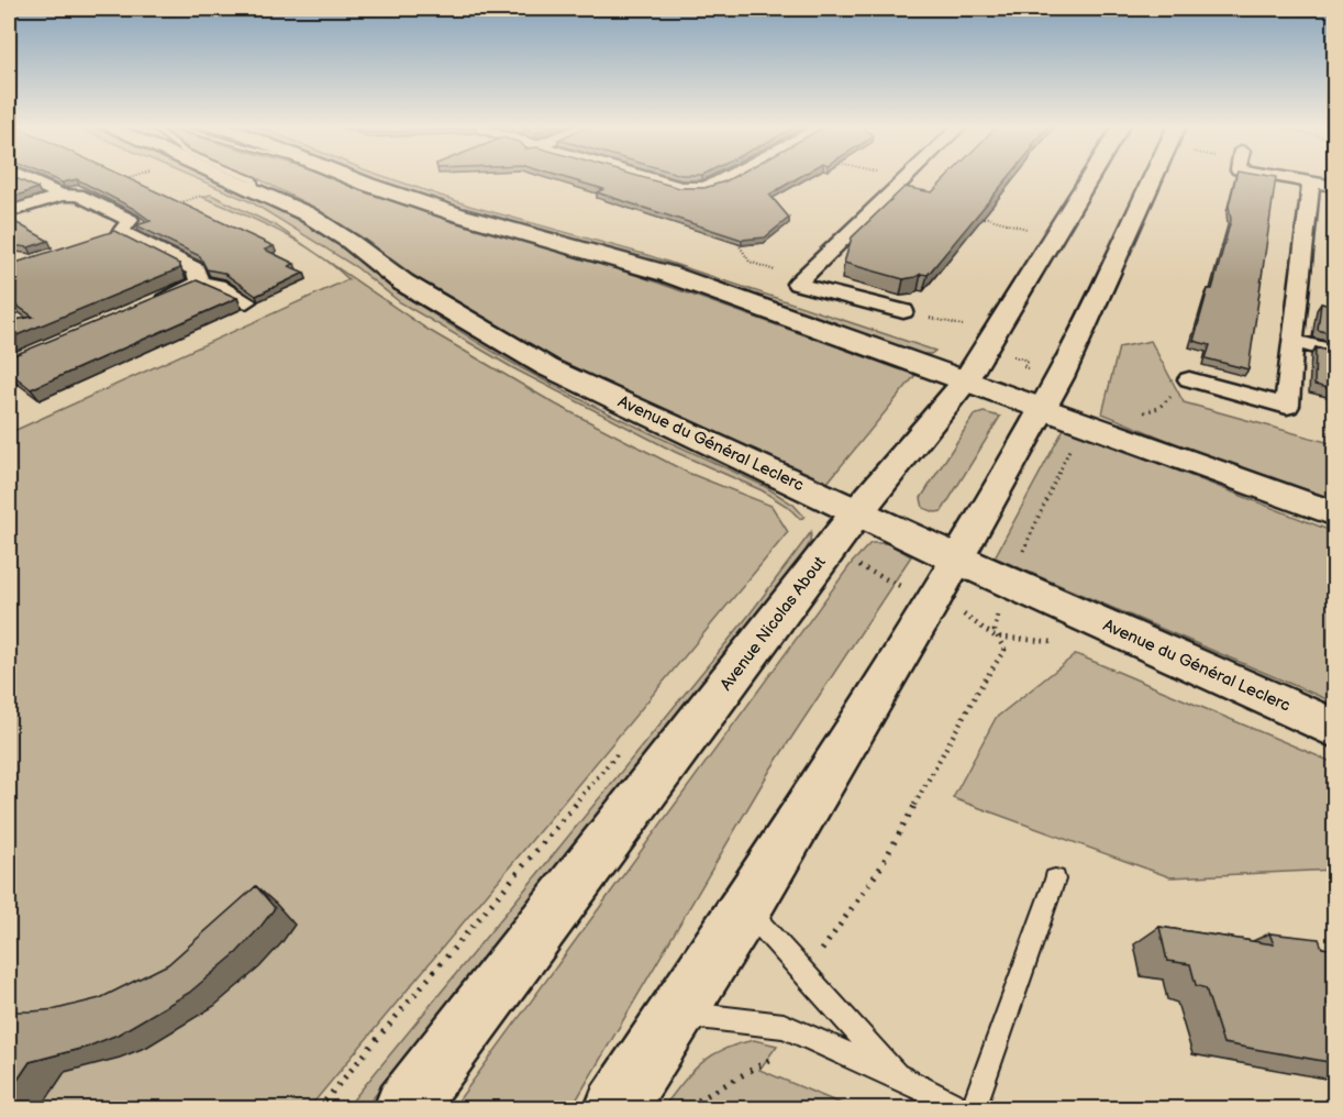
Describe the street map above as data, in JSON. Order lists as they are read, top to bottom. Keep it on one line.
{"streets":{"main road":["Avenue du Général Leclerc","Avenue Nicolas About"]},"crossings":[["Avenue du Général Leclerc","Avenue Nicolas About"]]}
